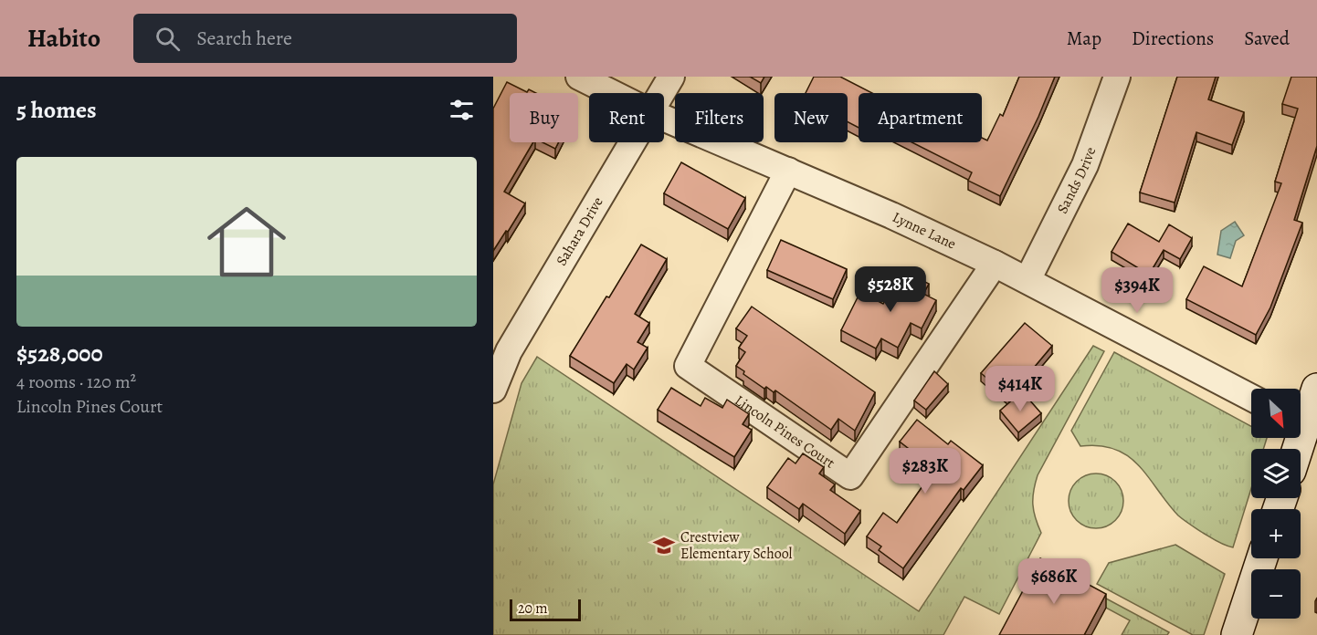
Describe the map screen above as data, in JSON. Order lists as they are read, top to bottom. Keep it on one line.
{"streets":{"street":["Sands Drive","Lynne Lane","Sahara Drive","Lincoln Pines Court"]},"crossings":[["Sands Drive","Lynne Lane"],["Lynne Lane","Lincoln Pines Court"]],"places":{"school or university":["Crestview Elementary School"]},"scale_bar":"20 m","north":"bottom right","page":{"header":"Habito","search":"Search here","nav":["Map","Directions","Saved"],"heading":"5 homes","chip":["Buy","Rent","Filters","New","Apartment"],"list":[{"name":"$528,000","note":"4 rooms · 120 m² · Lincoln Pines Court"}],"price":["$528K","$394K","$414K","$283K","$686K"],"map_buttons":["+","−"],"scale":"20 m"}}
